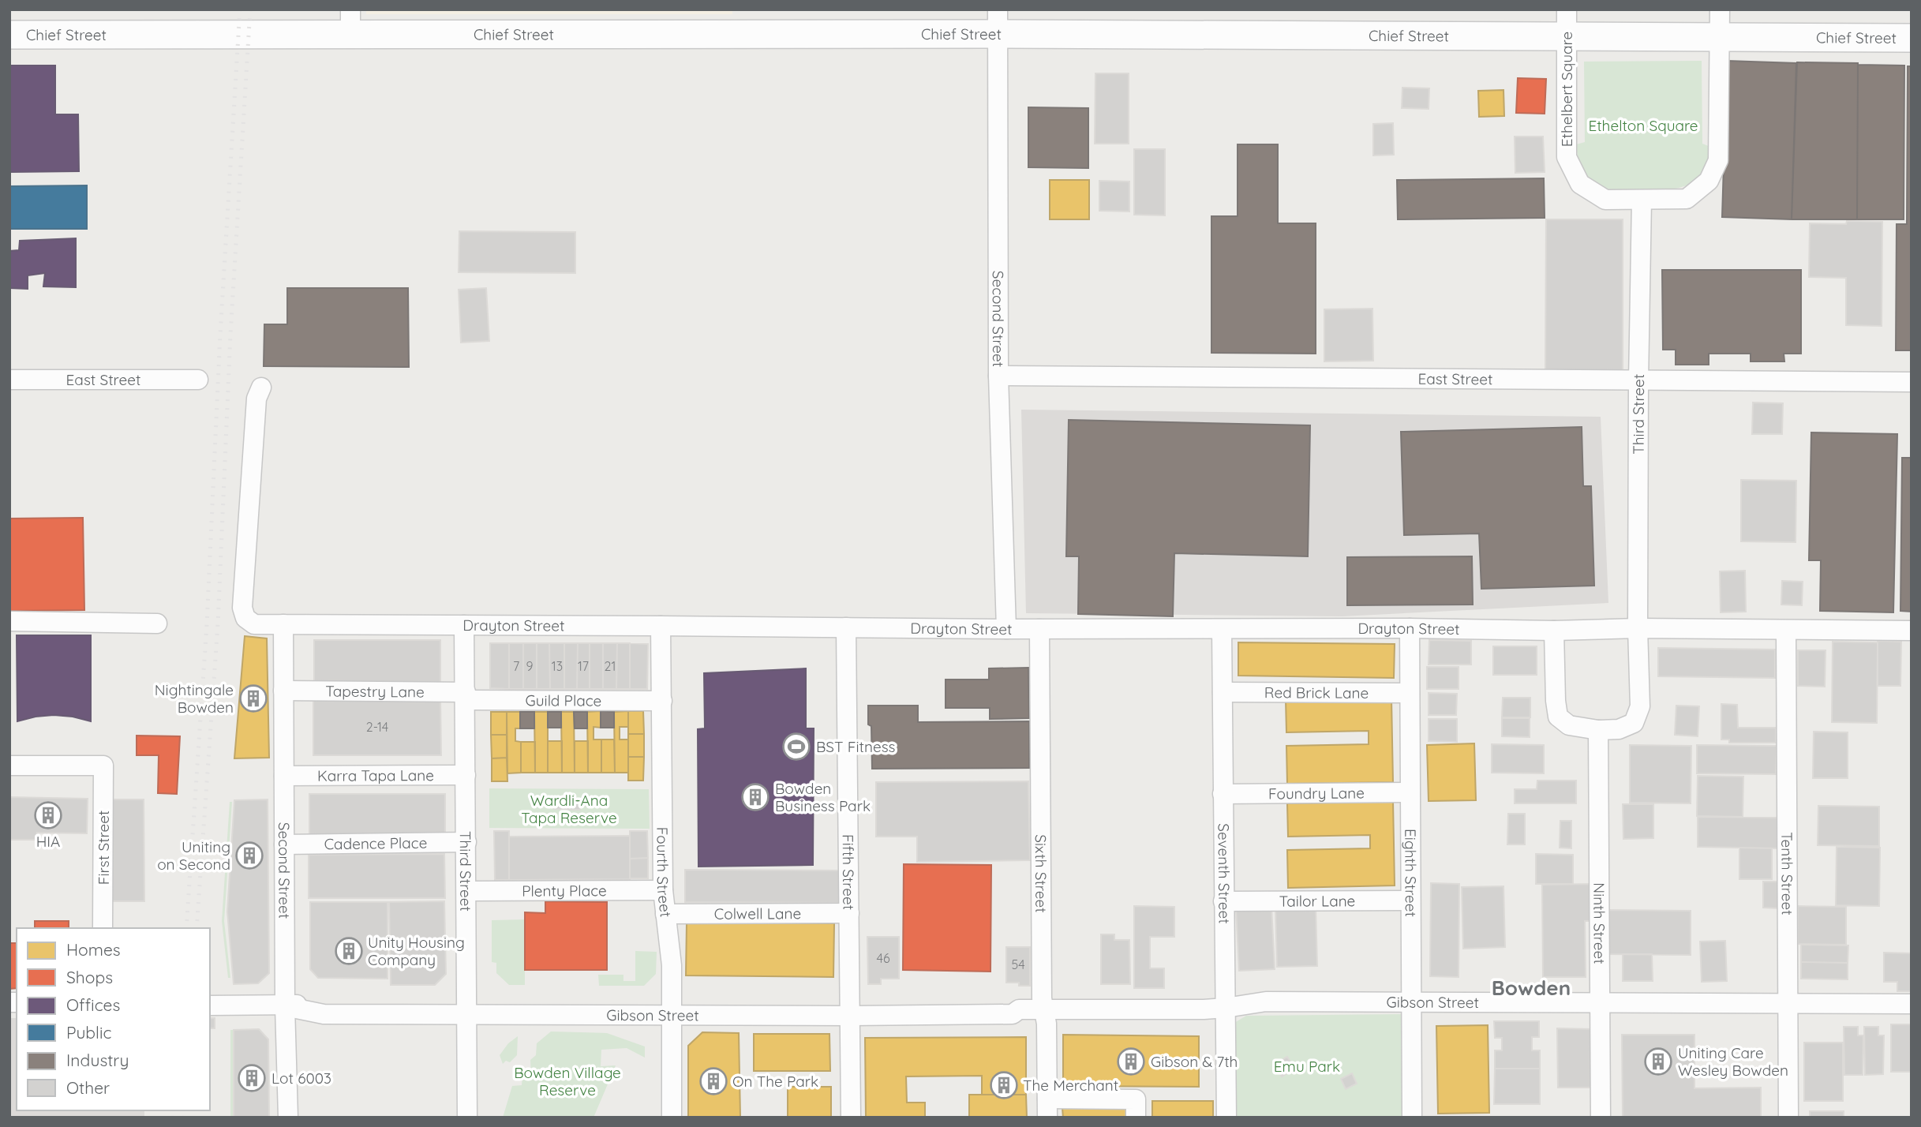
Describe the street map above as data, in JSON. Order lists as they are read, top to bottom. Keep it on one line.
{"streets":{"street":["Chief Street","Ethelbert Square","Second Street","East Street","Third Street","Drayton Street","Tapestry Lane","Red Brick Lane","Guild Place","Karra Tapa Lane","Foundry Lane","Cadence Place","First Street","Fourth Street","Fifth Street","Eighth Street","Sixth Street","Seventh Street","Tenth Street","Plenty Place","Tailor Lane","Colwell Lane","Ninth Street","Gibson Street"]},"crossings":[["Chief Street","Ethelbert Square"],["Chief Street","Second Street"],["Ethelbert Square","Third Street"],["Second Street","East Street"],["Second Street","Drayton Street"],["Second Street","Tapestry Lane"],["Second Street","Karra Tapa Lane"],["Second Street","Cadence Place"],["Second Street","Gibson Street"],["East Street","Third Street"],["Third Street","Drayton Street"],["Third Street","Tapestry Lane"],["Third Street","Guild Place"],["Third Street","Karra Tapa Lane"],["Third Street","Cadence Place"],["Third Street","Plenty Place"],["Third Street","Gibson Street"],["Drayton Street","Fourth Street"],["Drayton Street","Fifth Street"],["Drayton Street","Eighth Street"],["Drayton Street","Sixth Street"],["Drayton Street","Seventh Street"],["Drayton Street","Tenth Street"],["Tapestry Lane","Guild Place"],["Red Brick Lane","Eighth Street"],["Red Brick Lane","Seventh Street"],["Guild Place","Fourth Street"],["Foundry Lane","Eighth Street"],["Foundry Lane","Seventh Street"],["Fourth Street","Plenty Place"],["Fourth Street","Colwell Lane"],["Fourth Street","Gibson Street"],["Fifth Street","Colwell Lane"],["Fifth Street","Gibson Street"],["Eighth Street","Tailor Lane"],["Eighth Street","Gibson Street"],["Sixth Street","Gibson Street"],["Seventh Street","Tailor Lane"],["Seventh Street","Gibson Street"],["Tenth Street","Gibson Street"],["Ninth Street","Gibson Street"]],"districts":["Bowden"],"parks":["Ethelton Square","Wardli-Ana Tapa Reserve","Emu Park","Bowden Village Reserve"],"places":{"building":["Nightingale Bowden","Bowden Business Park","HIA","Uniting on Second","Unity Housing Company","Gibson & 7th","Uniting Care Wesley Bowden","Lot 6003","On The Park","The Merchant"],"sports":["BST Fitness"]},"house_numbers":["7","9","13","17","21","2-14","46","54"],"legend":["Homes","Shops","Offices","Public","Industry","Other"]}
